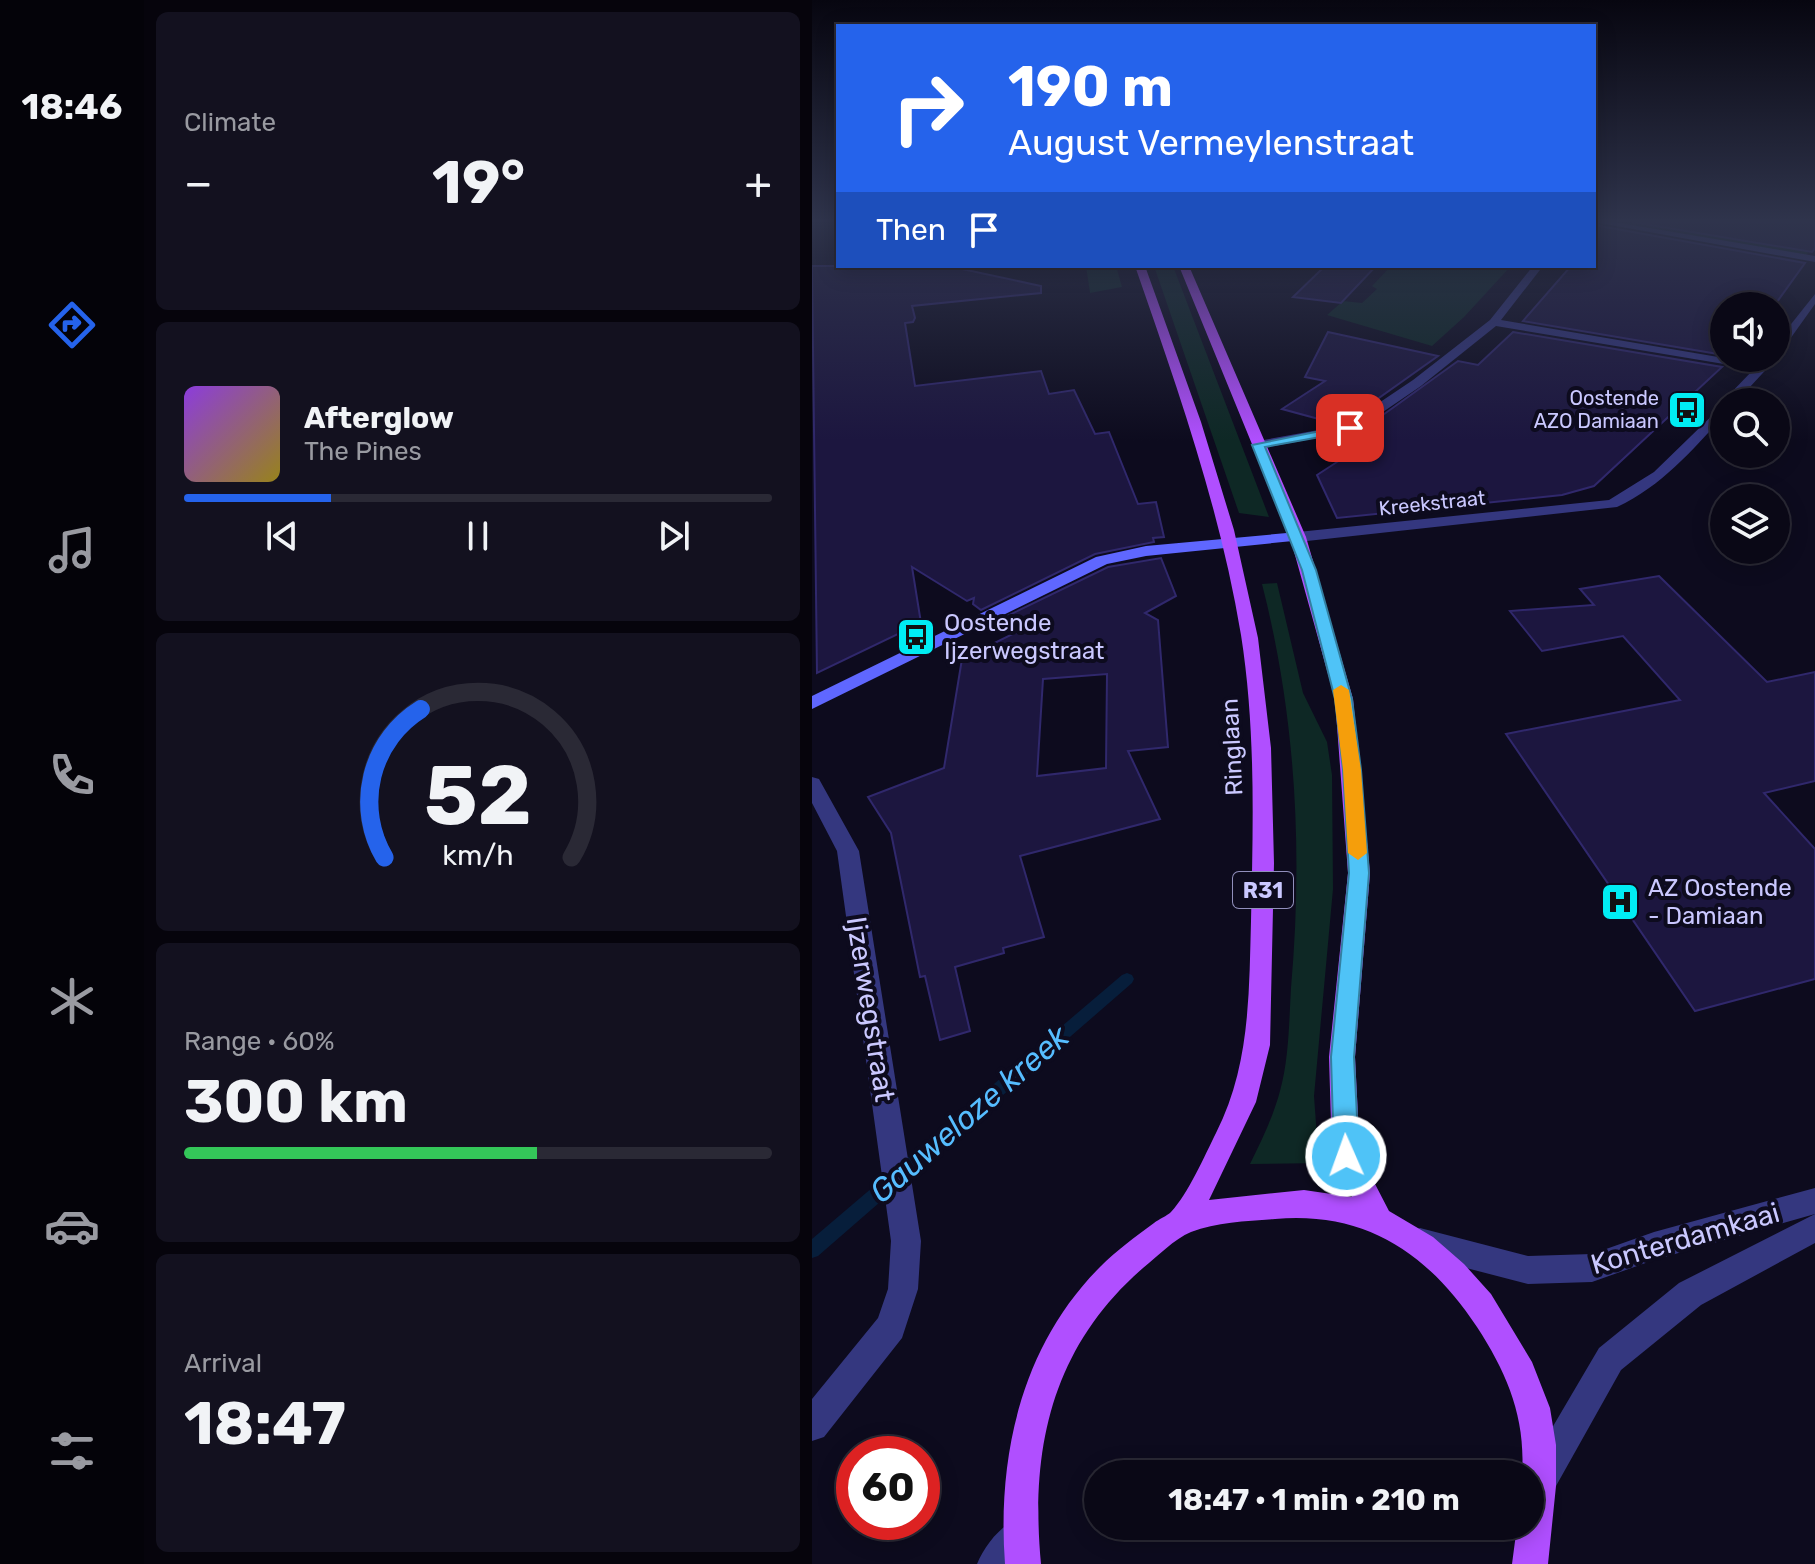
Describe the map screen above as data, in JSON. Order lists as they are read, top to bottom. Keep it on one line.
{"streets":{"main road":["Kreekstraat","Ringlaan","R31"],"street":["Ijzerwegstraat","Konterdamkaai"]},"crossings":[["Kreekstraat","Ringlaan"],["Ringlaan","R31"],["R31","Konterdamkaai"]],"water":["Gauweloze kreek"],"places":{"bus stop":["Oostende AZO Damiaan","Oostende Ijzerwegstraat"],"hospital":["AZ Oostende - Damiaan"]},"page":{"tabs":"18:46","tile":["Climate",["Range · 60%","300 km"],["Arrival","18:47"]],"turn":["190 m","August Vermeylenstraat"],"heat":["−","19°","+"],"then":"Then","song":["Afterglow","The Pines"],"limit":"60","trip":"18:47 · 1 min · 210 m","gauge":["52","km/h"]}}
